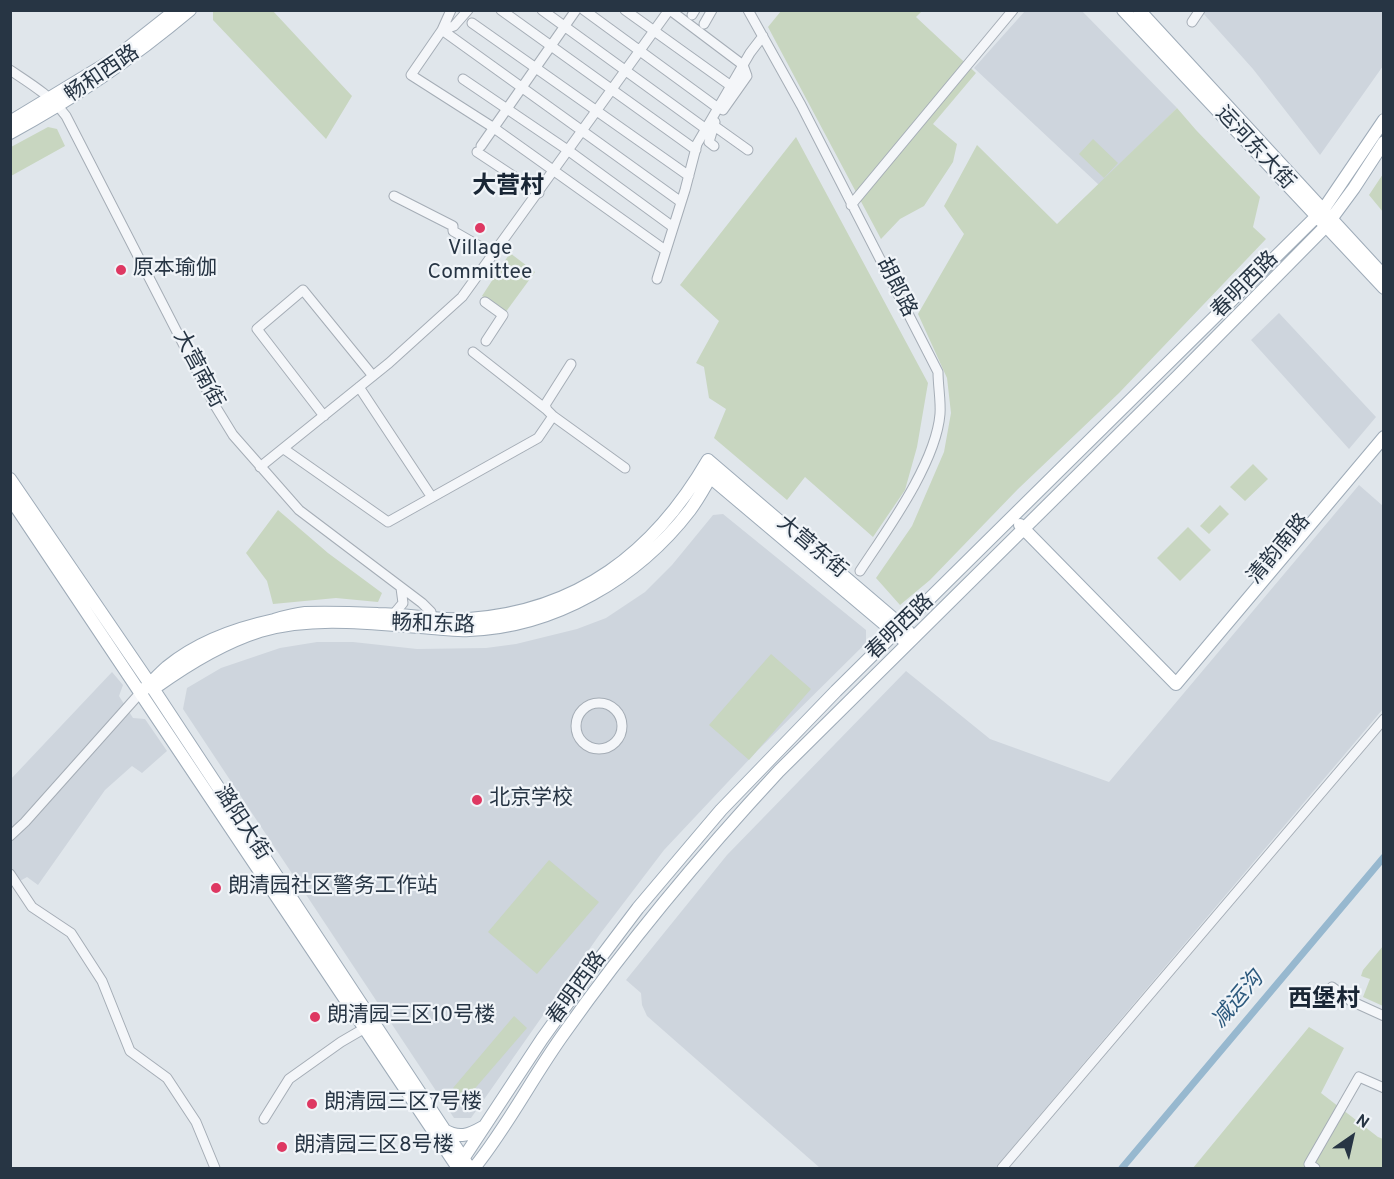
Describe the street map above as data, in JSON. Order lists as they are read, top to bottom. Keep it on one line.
{"streets":{"main road":["畅和西路","运河东大街","春明西路","大营东街","清韵南路","畅和东路","潞阳大街"],"street":["胡郎路","大营南街"]},"crossings":[["畅和西路","大营南街"],["运河东大街","春明西路"],["春明西路","大营东街"],["春明西路","潞阳大街"],["大营南街","畅和东路"],["大营东街","畅和东路"],["畅和东路","潞阳大街"]],"districts":["大营村","西堡村"],"water":["减运沟"],"places":["Village Committee","原本瑜伽","北京学校","朗清园社区警务工作站","朗清园三区10号楼","朗清园三区7号楼","朗清园三区8号楼"],"north":"top right"}
